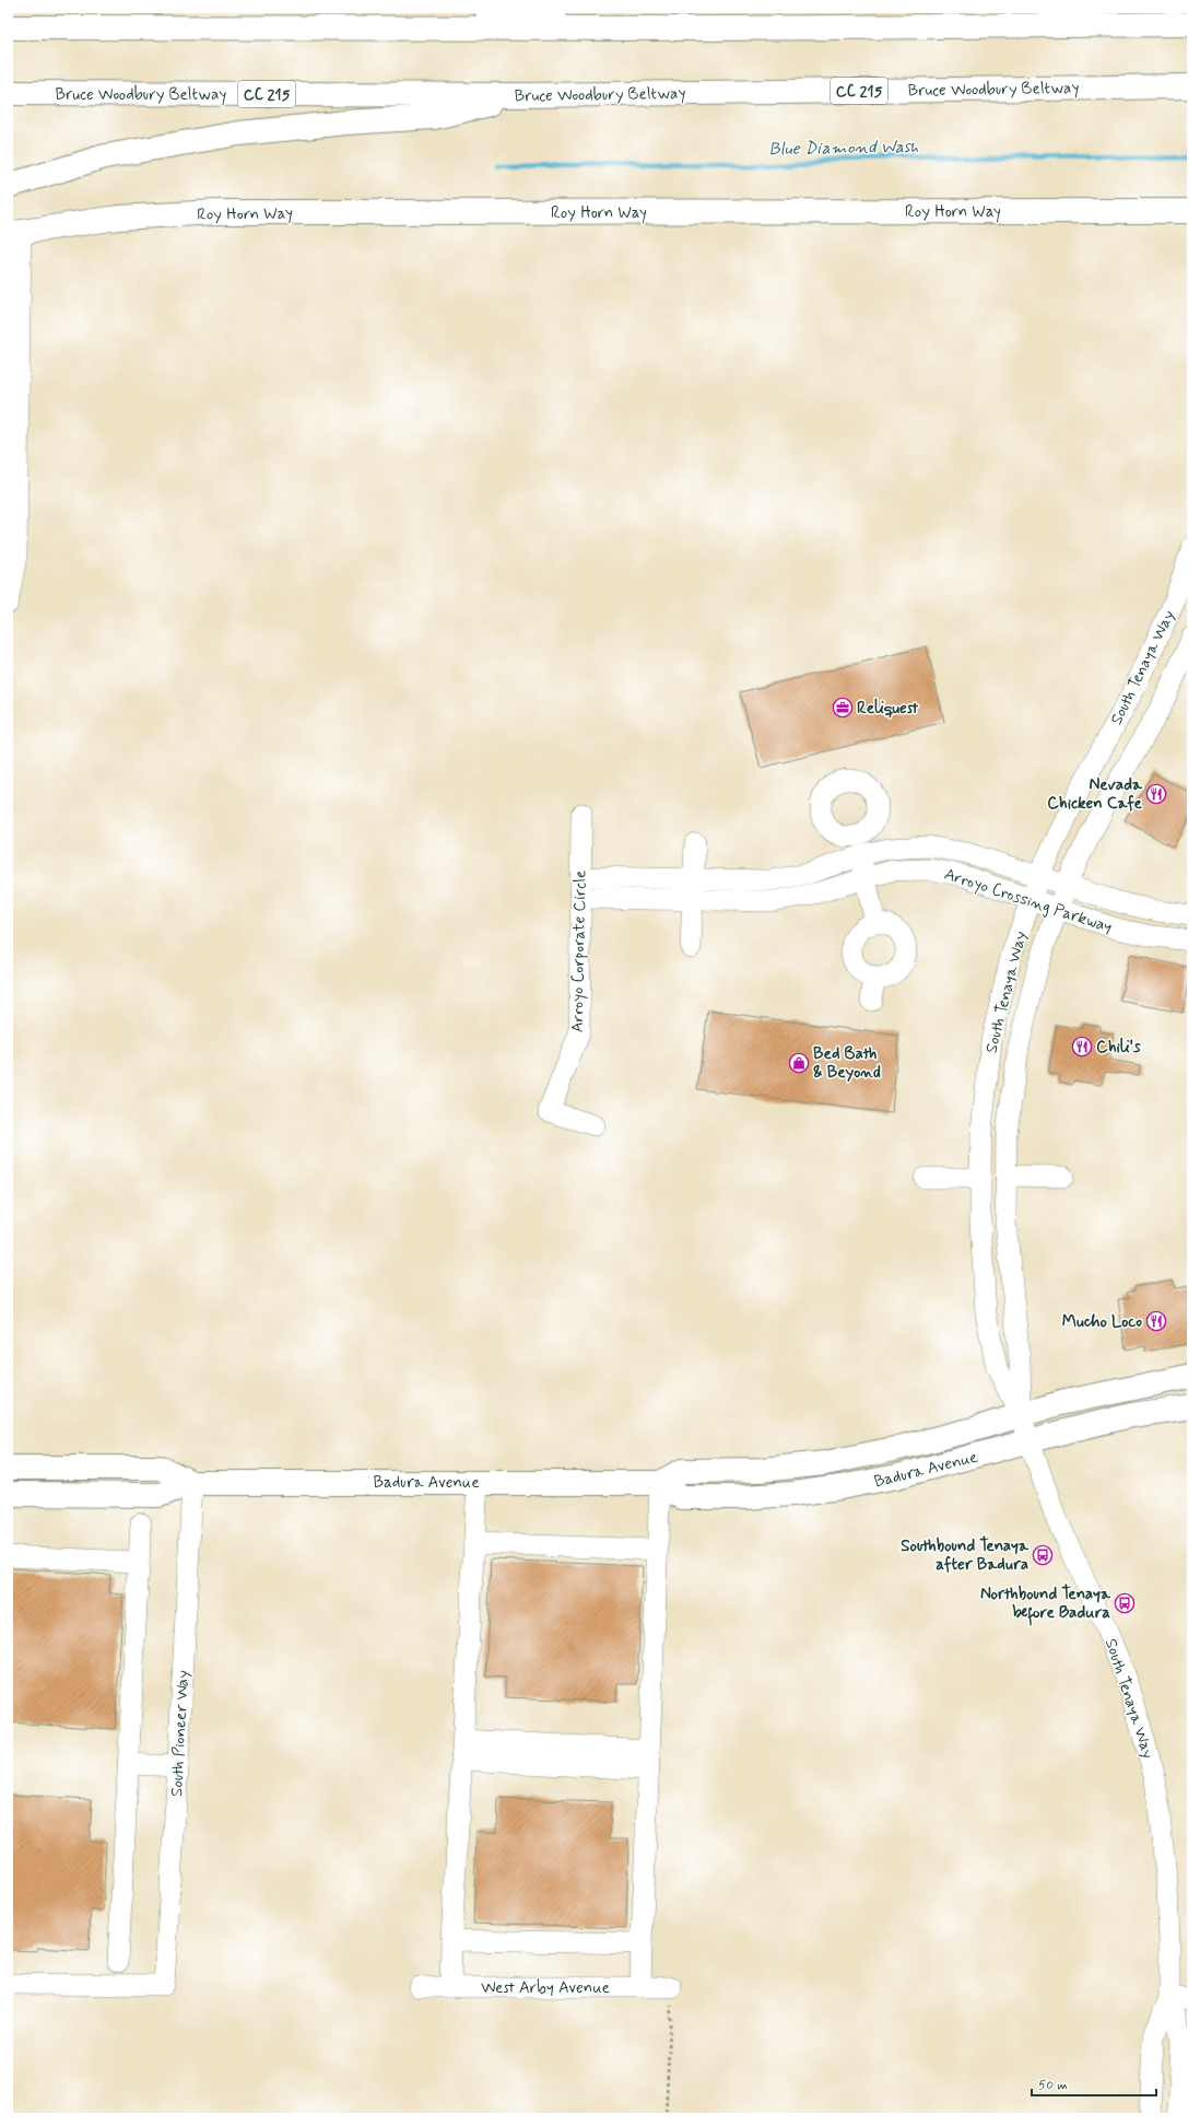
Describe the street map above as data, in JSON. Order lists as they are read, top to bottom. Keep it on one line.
{"streets":{"main road":["Bruce Woodbury Beltway","CC 215","Roy Horn Way","Badura Avenue"],"street":["South Tenaya Way","Arroyo Crossing Parkway","Arroyo Corporate Circle","South Pioneer Way","West Arby Avenue"]},"crossings":[["South Tenaya Way","Arroyo Crossing Parkway"],["South Tenaya Way","Badura Avenue"],["Arroyo Crossing Parkway","Arroyo Corporate Circle"],["Badura Avenue","South Pioneer Way"]],"water":["Blue Diamond Wash"],"places":{"office":["Reliquest"],"restaurant":["Nevada Chicken Cafe","Chili's","Mucho Loco"],"shop":["Bed Bath & Beyond"],"bus stop":["Southbound Tenaya after Badura","Northbound Tenaya before Badura"]},"scale_bar":"50 m"}
